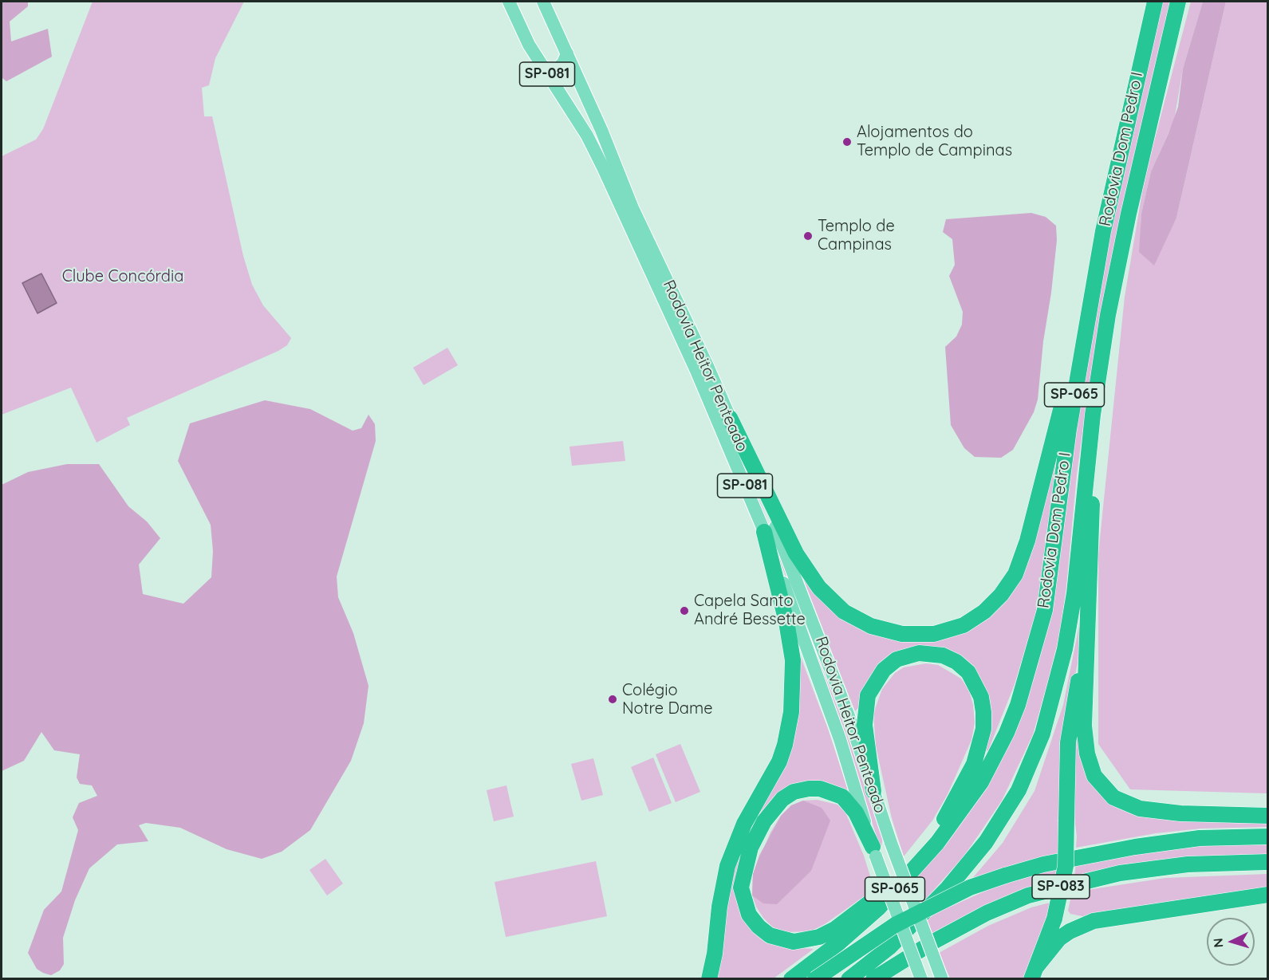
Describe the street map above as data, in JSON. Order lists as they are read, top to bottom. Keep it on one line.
{"streets":{"highway":["Rodovia Dom Pedro I","SP-065","SP-083"],"main road":["SP-081","Rodovia Heitor Penteado"]},"parks":["Clube Concórdia"],"places":["Alojamentos do Templo de Campinas","Templo de Campinas","Capela Santo André Bessette","Colégio Notre Dame"],"north":"left"}
